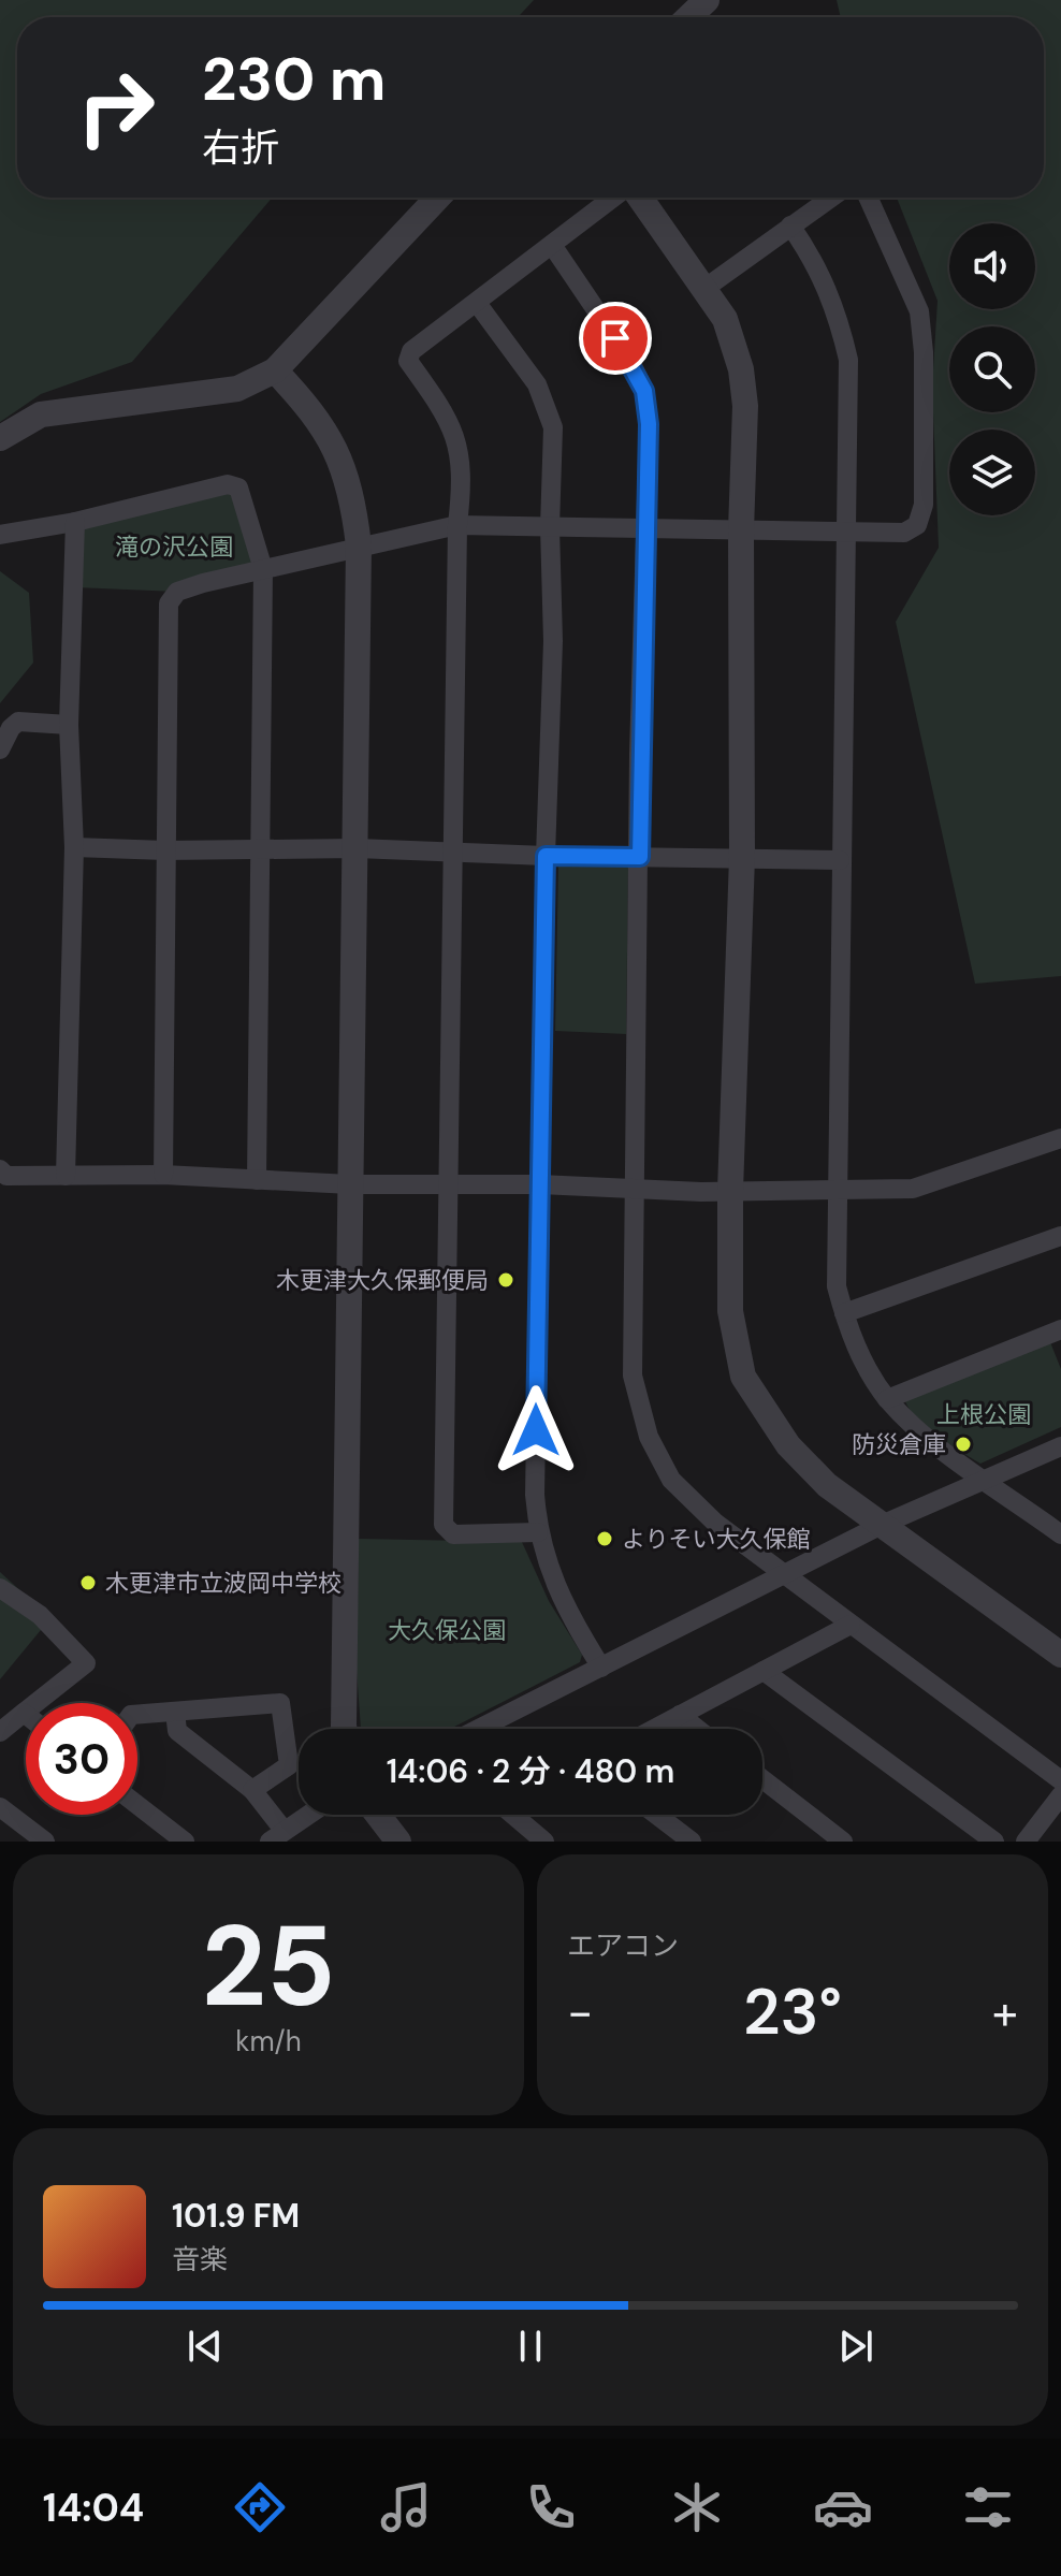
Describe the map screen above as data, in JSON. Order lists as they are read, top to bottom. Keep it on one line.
{"parks":["滝の沢公園","上根公園","大久保公園"],"places":["木更津大久保郵便局","防災倉庫","よりそい大久保館","木更津市立波岡中学校"],"page":{"turn":["230 m","右折"],"limit":"30","trip":"14:06 · 2 分 · 480 m","tile":[["25","km/h"],"エアコン"],"heat":["−","23°","+"],"song":["101.9 FM","音楽"],"tabs":"14:04"}}
